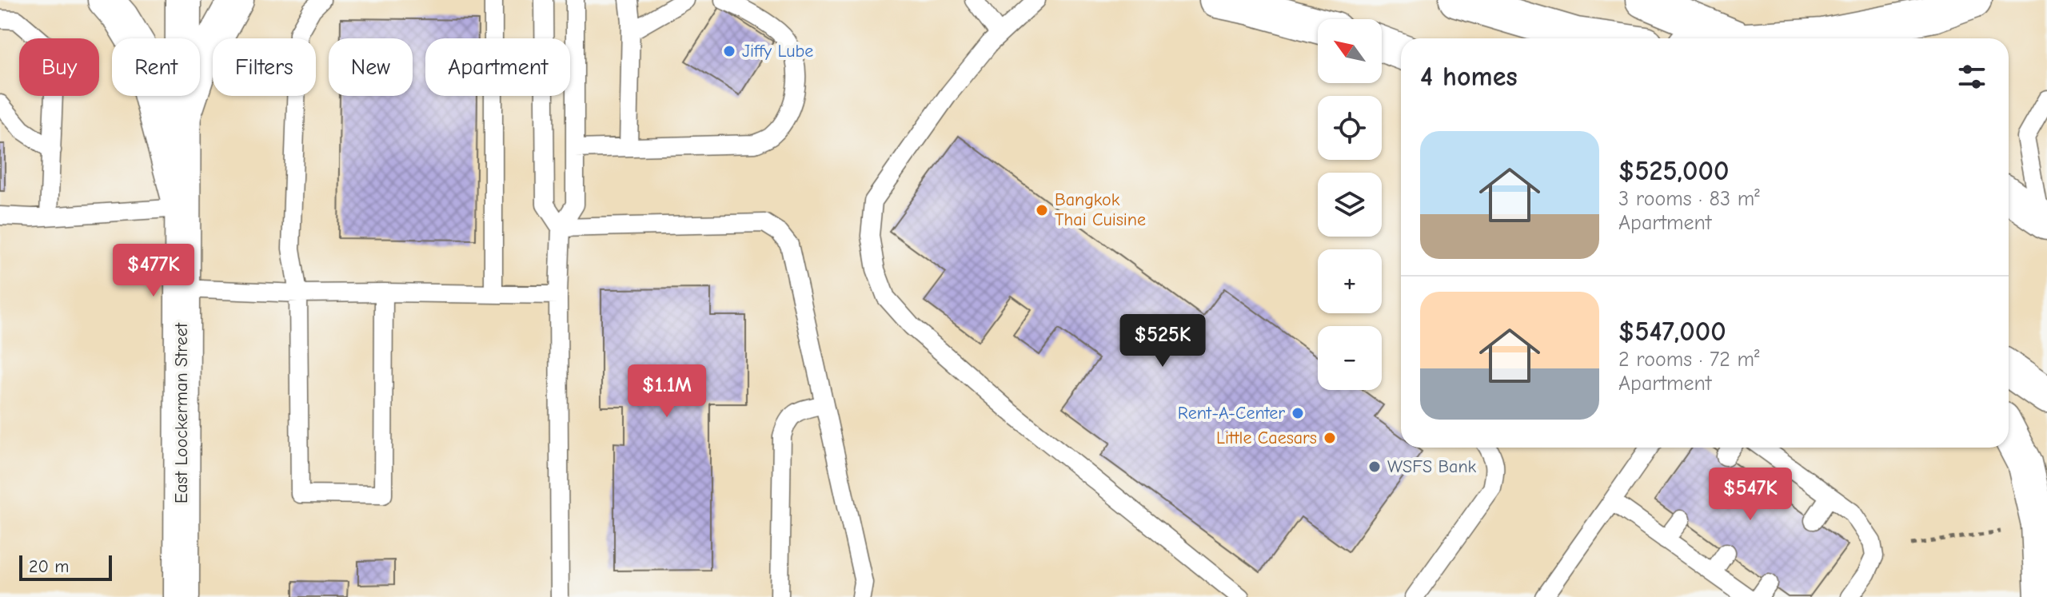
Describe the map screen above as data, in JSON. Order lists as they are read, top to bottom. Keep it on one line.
{"streets":{"main road":["East Loockerman Street"]},"places":["Jiffy Lube","Bangkok Thai Cuisine","Rent-A-Center","Little Caesars","WSFS Bank"],"scale_bar":"20 m","north":"top left","page":{"map_buttons":["+","−"],"chip":["Buy","Rent","Filters","New","Apartment"],"heading":"4 homes","list":[{"name":"$525,000","note":"3 rooms · 83 m² · Apartment"},{"name":"$547,000","note":"2 rooms · 72 m² · Apartment"}],"price":["$477K","$525K","$1.1M","$547K"],"scale":"20 m"}}
